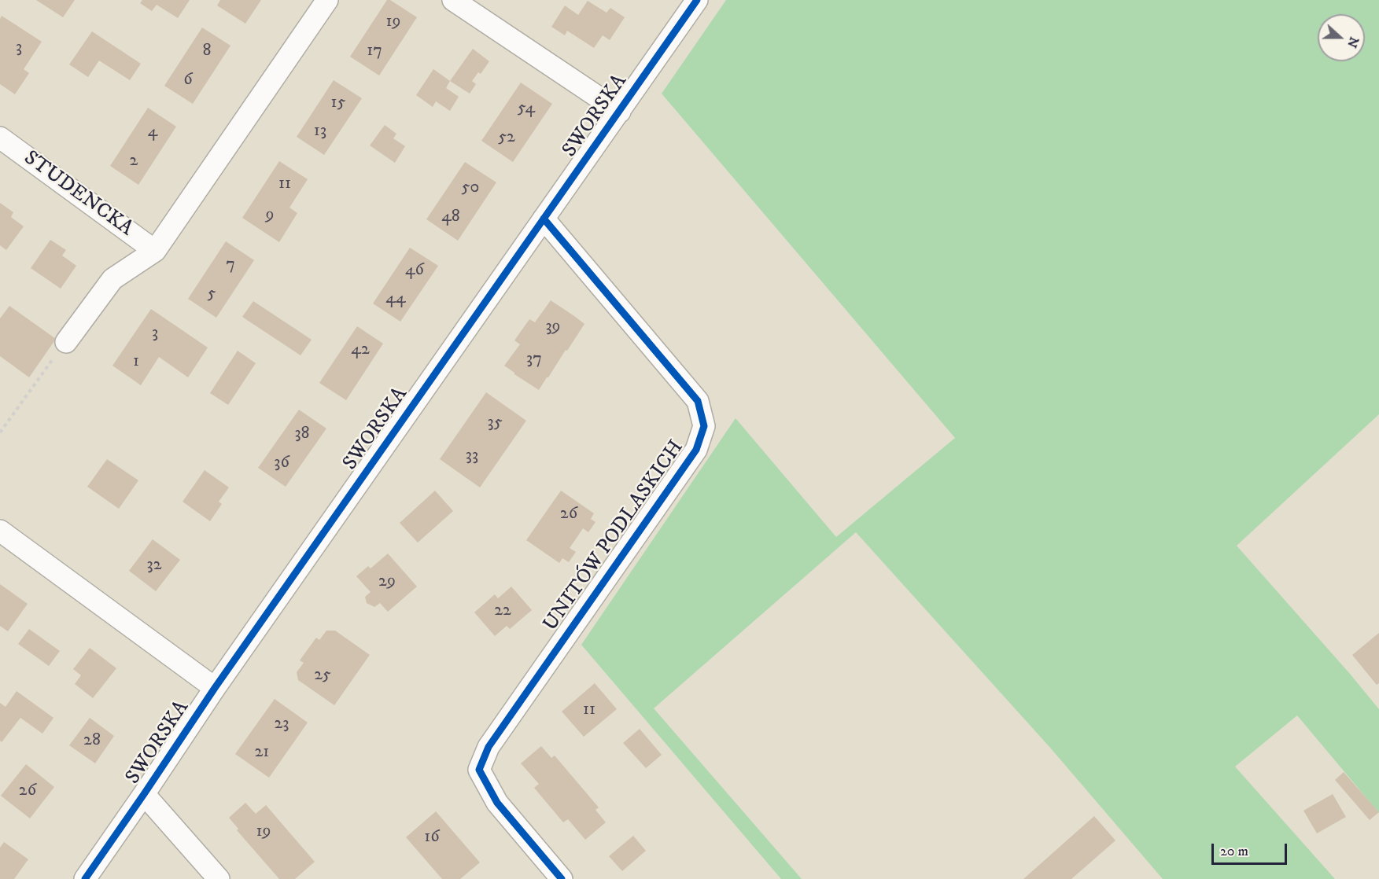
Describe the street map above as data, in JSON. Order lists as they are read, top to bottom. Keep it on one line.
{"streets":{"street":["SWORSKA","STUDENCKA","UNITÓW PODLASKICH"]},"crossings":[["SWORSKA","UNITÓW PODLASKICH"]],"house_numbers":["19","3","8","17","6","15","54","13","4","52","2","11","50","9","48","7","46","5","44","39","3","42","37","1","35","38","33","36","26","32","29","22","25","11","23","28","21","26","19","16"],"scale_bar":"20 m","north":"right"}
